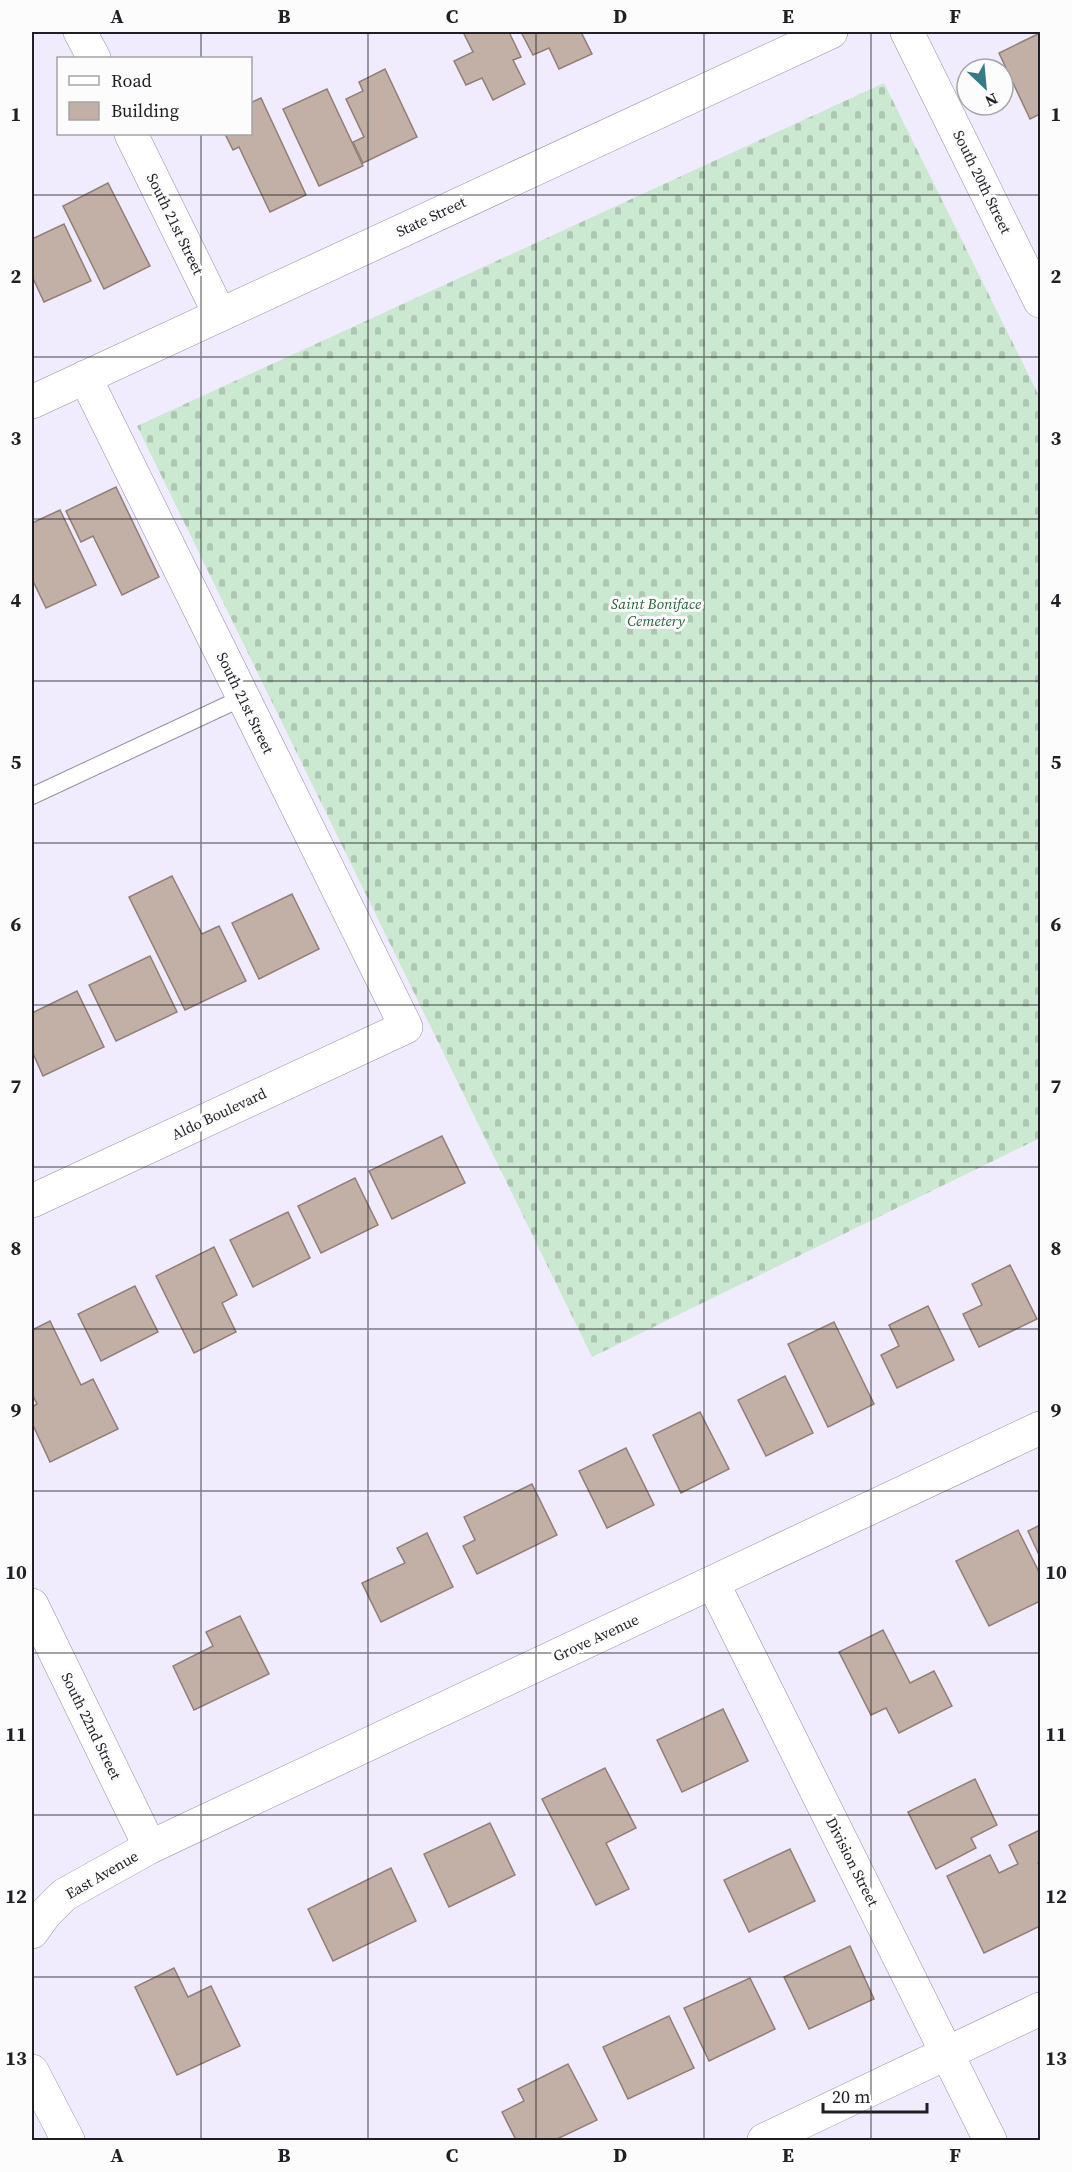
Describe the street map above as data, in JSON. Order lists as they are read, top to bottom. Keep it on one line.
{"streets":{"street":["South 20th Street","State Street","South 21st Street","Aldo Boulevard","Grove Avenue","South 22nd Street","Division Street","East Avenue"]},"crossings":[["State Street","South 21st Street"],["South 21st Street","Aldo Boulevard"],["Grove Avenue","South 22nd Street"],["Grove Avenue","Division Street"],["Grove Avenue","East Avenue"],["South 22nd Street","East Avenue"]],"parks":["Saint Boniface Cemetery"],"legend":["Road","Building"],"scale_bar":"20 m","north":"bottom right","grid":{"columns":["A","B","C","D","E","F"],"rows":["1","2","3","4","5","6","7","8","9","10","11","12","13"]}}
